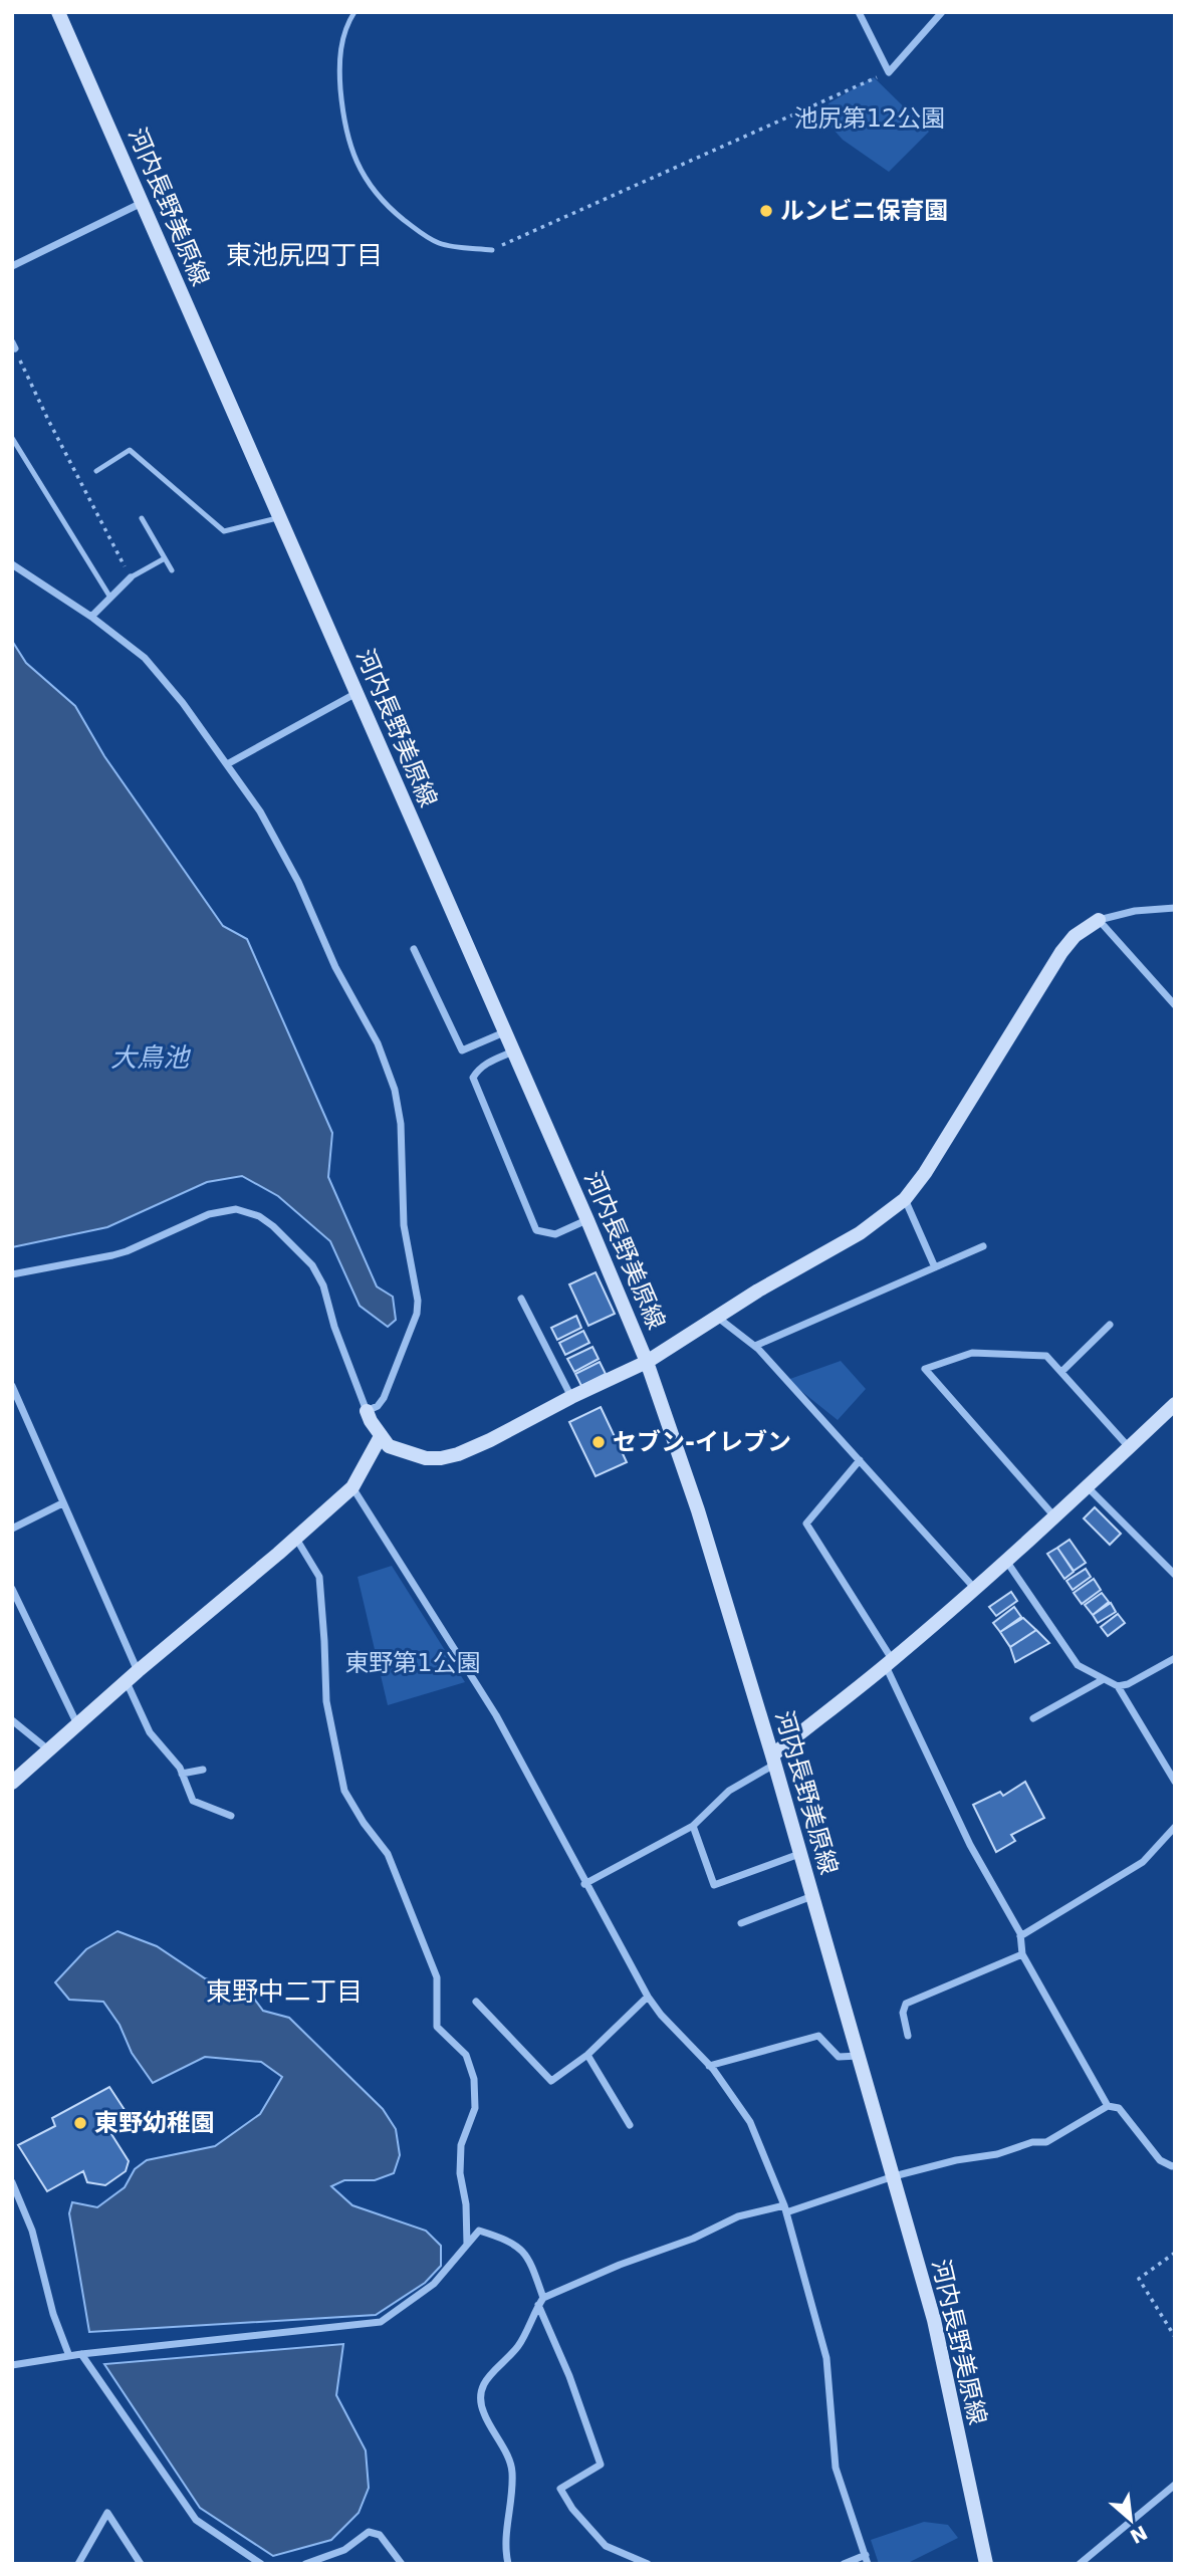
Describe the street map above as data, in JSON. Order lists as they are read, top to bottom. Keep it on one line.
{"streets":{"main road":["河内長野美原線"]},"districts":["東池尻四丁目","東野中二丁目"],"water":["大鳥池"],"parks":["池尻第12公園","東野第1公園"],"places":["ルンビニ保育園","セブン-イレブン","東野幼稚園"],"north":"bottom right"}
